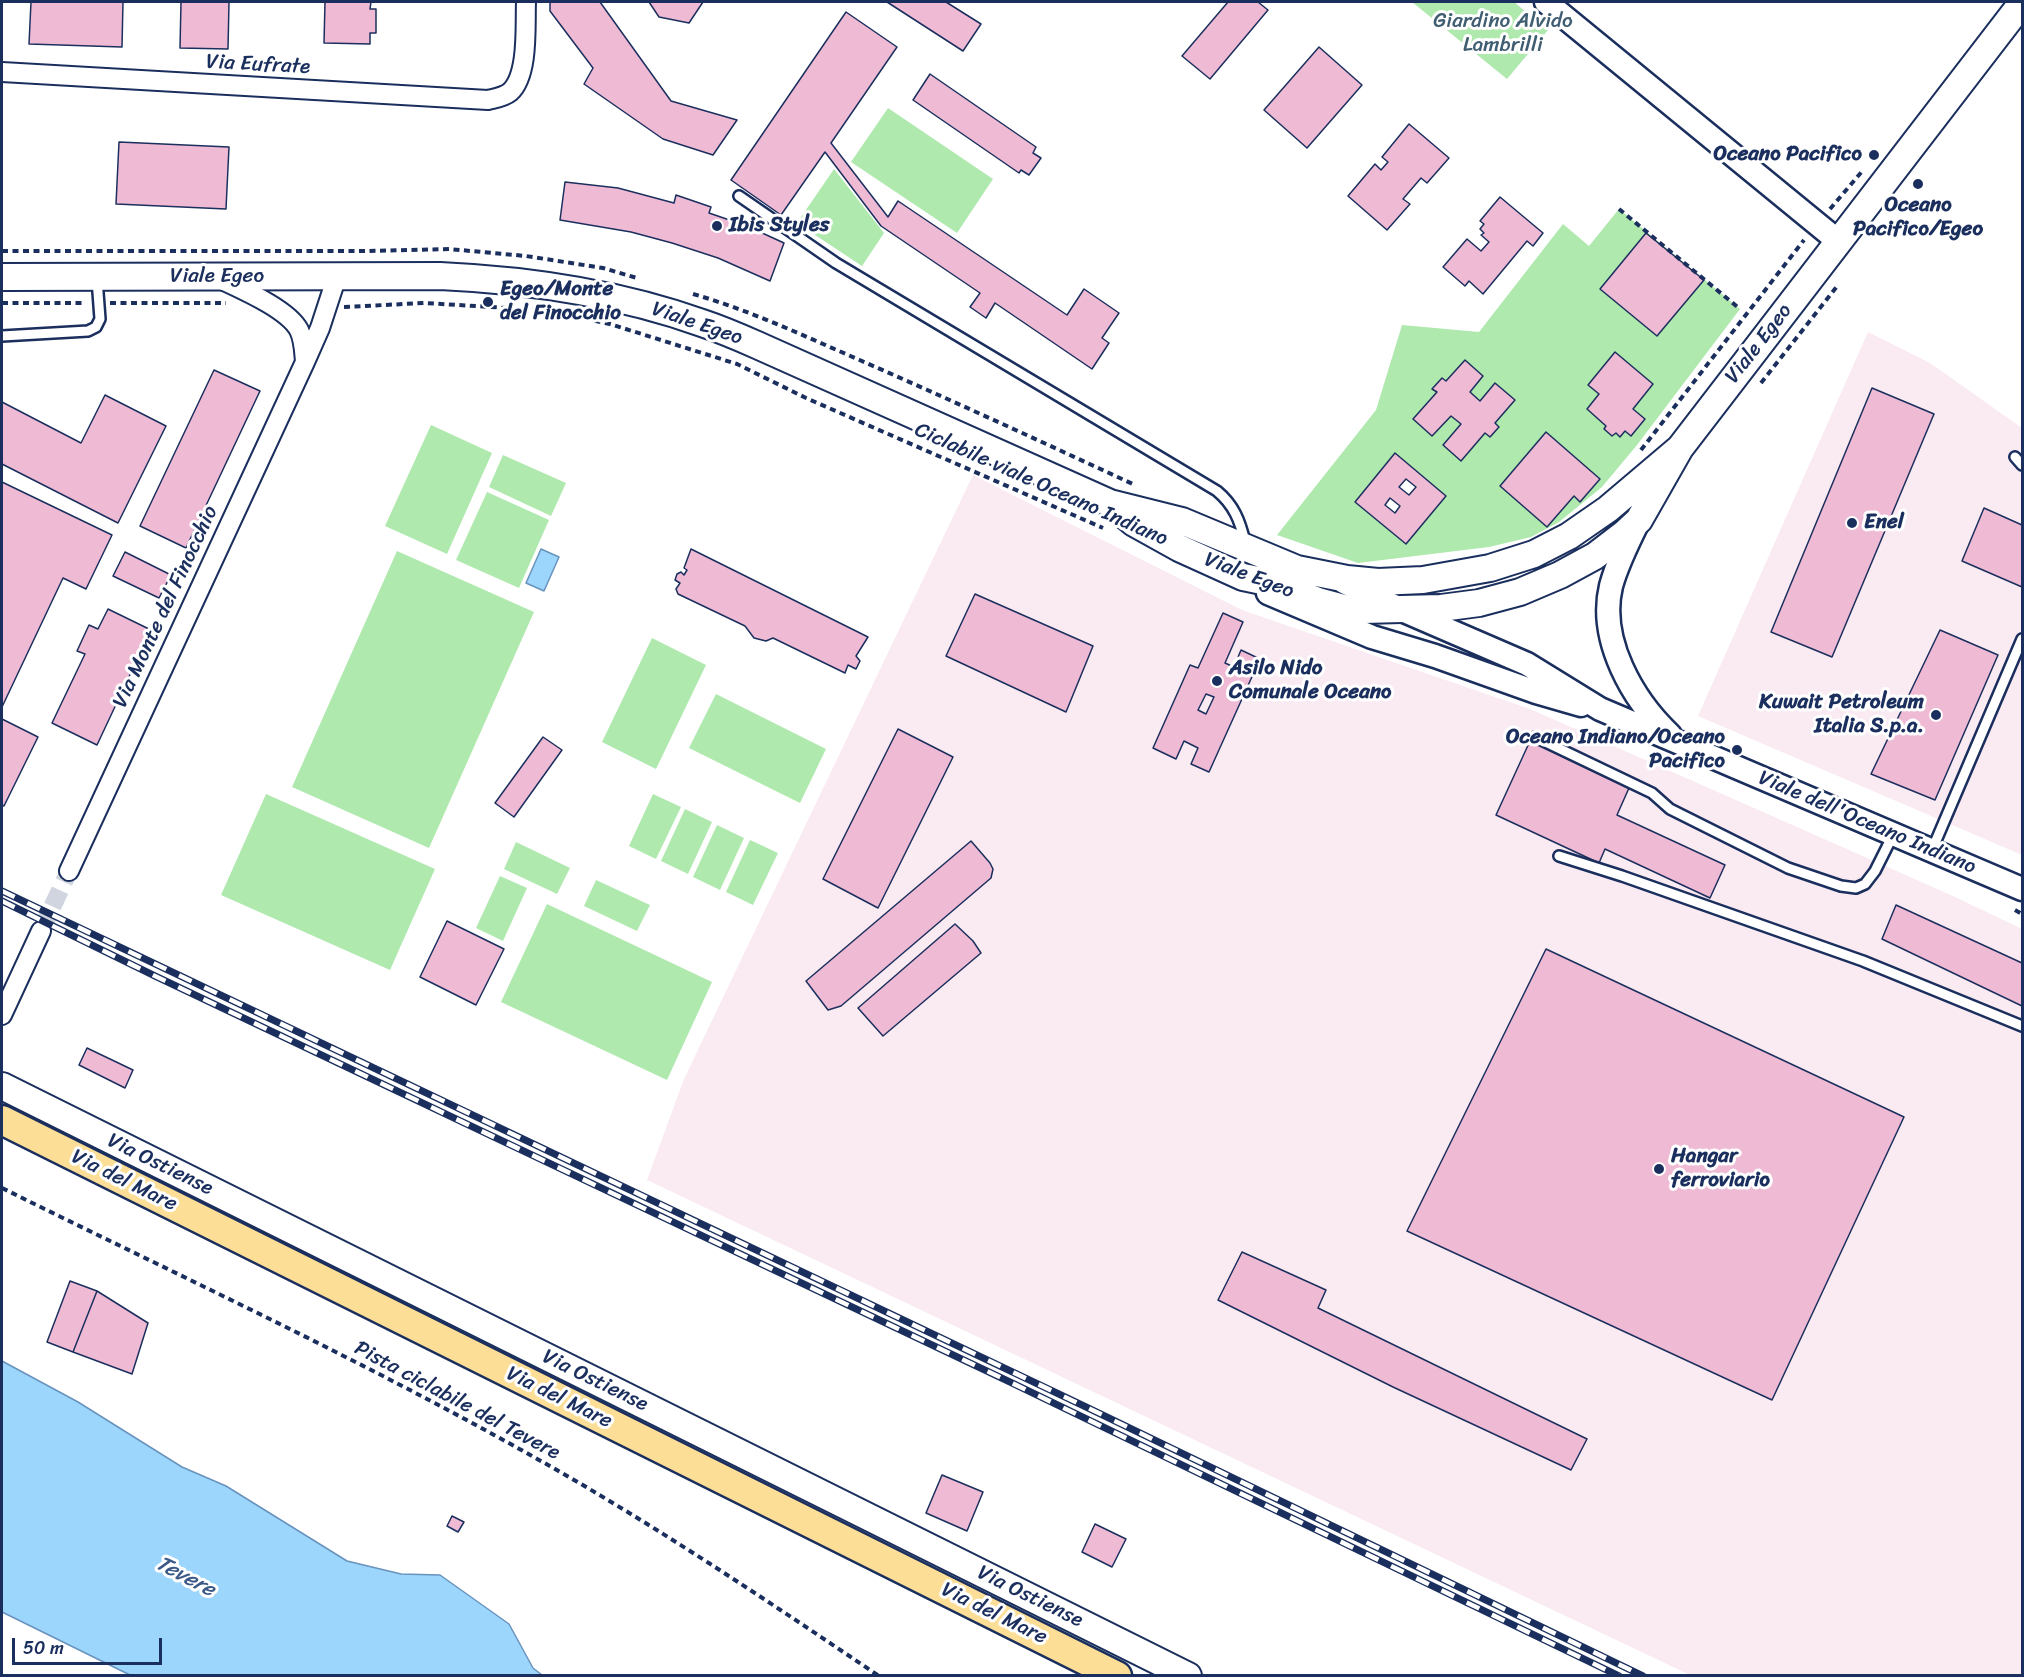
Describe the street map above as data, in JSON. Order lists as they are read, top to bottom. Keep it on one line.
{"streets":{"main road":["Viale Egeo","Via Ostiense","Via del Mare"],"street":["Via Eufrate","Via Monte del Finocchio","Viale dell'Oceano Indiano"],"path":["Ciclabile viale Oceano Indiano","Pista ciclabile del Tevere"]},"crossings":[["Viale Egeo","Via Monte del Finocchio"],["Viale Egeo","Viale dell'Oceano Indiano"],["Ciclabile viale Oceano Indiano","Via Monte del Finocchio"]],"water":["Tevere"],"parks":["Giardino Alvido Lambrilli"],"places":["Oceano Pacifico","Oceano Pacifico/Egeo","Ibis Styles","Egeo/Monte del Finocchio","Enel","Asilo Nido Comunale Oceano","Kuwait Petroleum Italia S.p.a.","Oceano Indiano/Oceano Pacifico","Hangar ferroviario"],"scale_bar":"50 m"}
